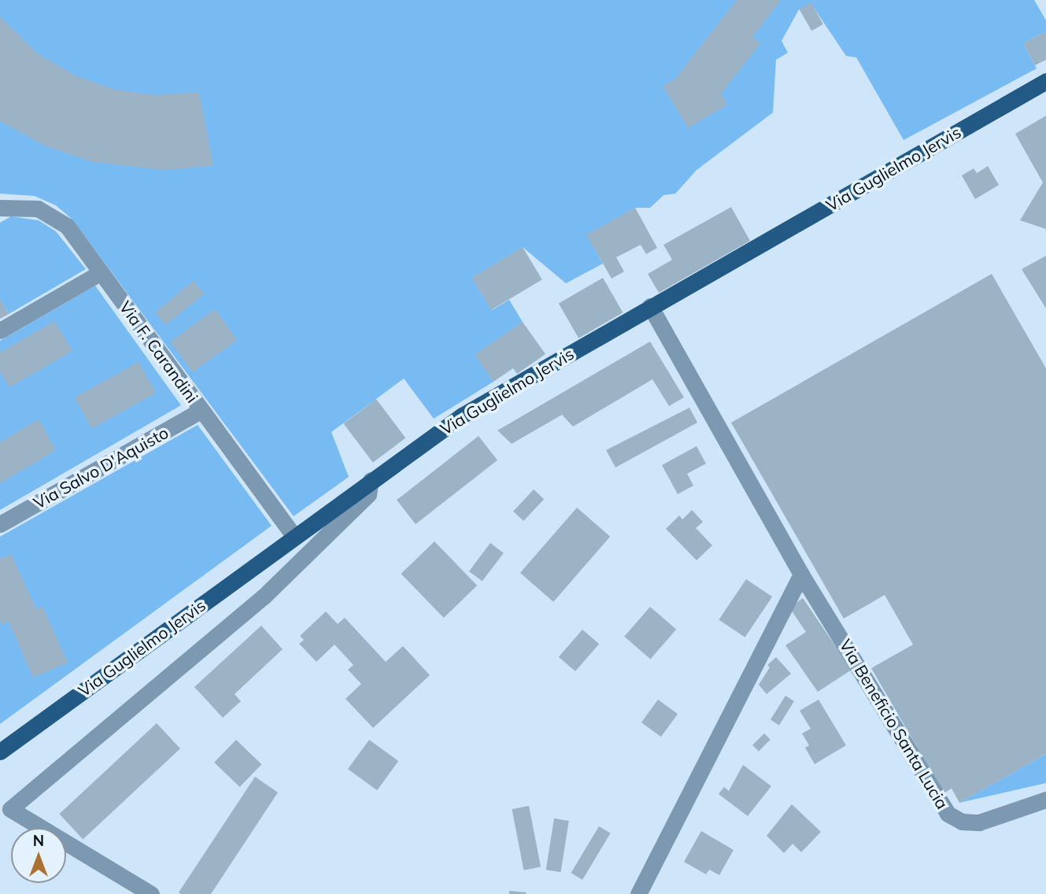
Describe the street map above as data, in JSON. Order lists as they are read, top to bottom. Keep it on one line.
{"streets":{"main road":["Via Guglielmo Jervis"],"street":["Via F. Carandini","Via Salvo D'Aquisto","Via Beneficio Santa Lucia"]},"crossings":[["Via Guglielmo Jervis","Via F. Carandini"],["Via Guglielmo Jervis","Via Beneficio Santa Lucia"],["Via F. Carandini","Via Salvo D'Aquisto"]],"north":"top"}
